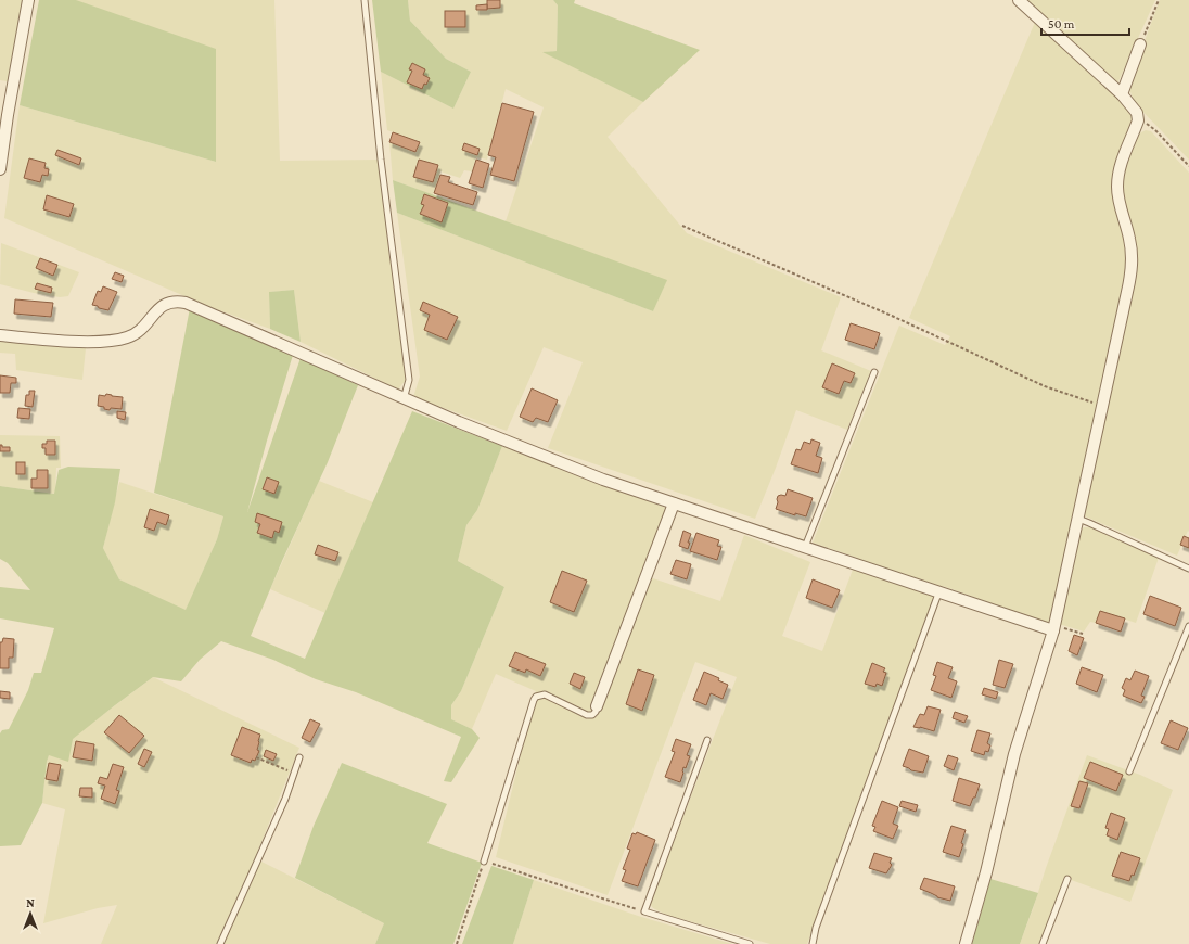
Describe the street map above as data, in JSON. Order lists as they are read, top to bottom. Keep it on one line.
{"scale_bar":"50 m","north":"top"}
